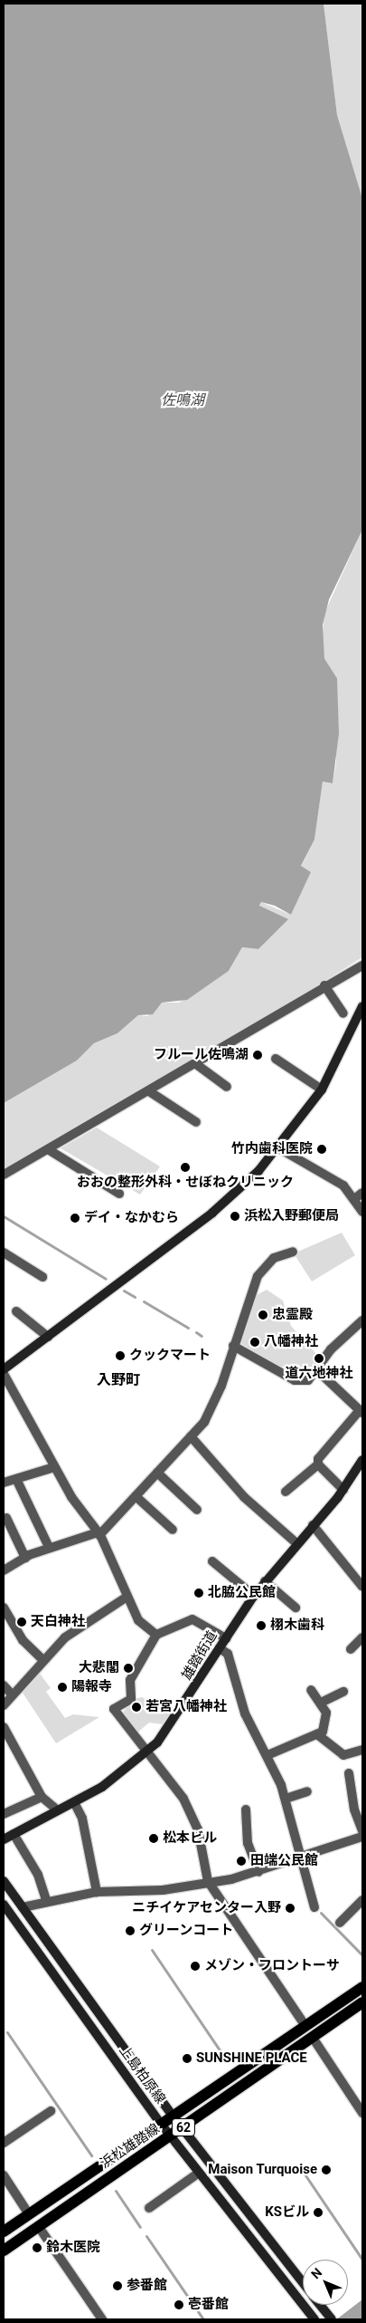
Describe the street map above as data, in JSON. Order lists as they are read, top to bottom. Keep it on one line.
{"streets":{"main road":["62","浜松雄踏線"],"street":["雄踏街道","上島柏原線"]},"crossings":[["上島柏原線","浜松雄踏線"]],"districts":["入野町"],"water":["佐鳴湖"],"places":["フルール佐鳴湖","竹内歯科医院","おおの整形外科・せぼねクリニック","浜松入野郵便局","デイ・なかむら","忠霊殿","八幡神社","クックマート","道六地神社","北脇公民館","天白神社","栩木歯科","大悲閣","陽報寺","若宮八幡神社","松本ビル","田端公民館","ニチイケアセンター入野","グリーンコート","メゾン・フロントーサ","SUNSHINE PLACE","Maison Turquoise","KSビル","鈴木医院","参番館","壱番館"],"north":"top left"}
